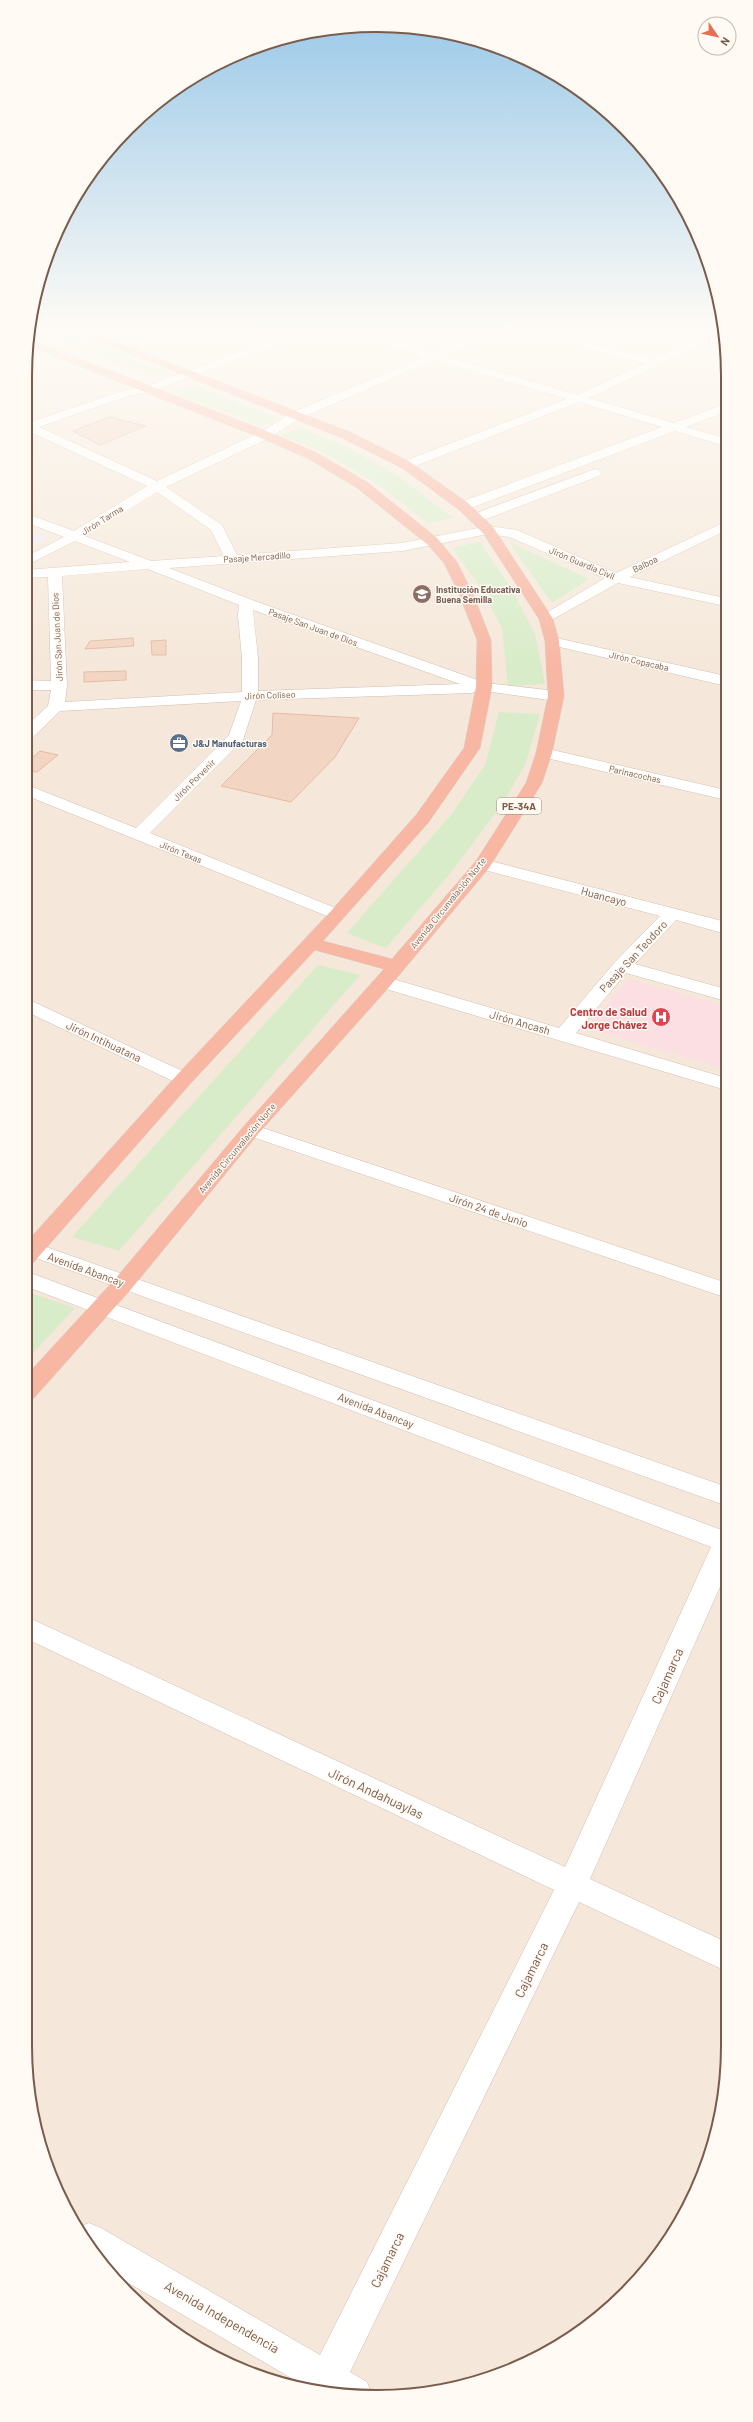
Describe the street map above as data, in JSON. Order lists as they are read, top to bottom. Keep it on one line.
{"streets":{"highway":["PE-34A","Avenida Circunvalación Norte"],"street":["Jirón Tarma","Pasaje Mercadillo","Jirón Guardia Civil","Balboa","Pasaje San Juan de Dios","Jirón San Juan de Dios","Jirón Copacaba","Jirón Coliseo","Parinacochas","Jirón Porvenir","Jirón Texas","Huancayo","Pasaje San Teodoro","Jirón Ancash","Jirón Intihuatana","Jirón 24 de Junio","Avenida Abancay","Cajamarca","Jirón Andahuaylas","Avenida Independencia"]},"crossings":[["Jirón Tarma","Pasaje San Juan de Dios"],["Pasaje Mercadillo","Jirón Guardia Civil"],["Pasaje Mercadillo","Pasaje San Juan de Dios"],["Pasaje Mercadillo","Jirón San Juan de Dios"],["Pasaje Mercadillo","Avenida Circunvalación Norte"],["Jirón Guardia Civil","Balboa"],["Jirón Guardia Civil","Avenida Circunvalación Norte"],["Balboa","Avenida Circunvalación Norte"],["Pasaje San Juan de Dios","Jirón Coliseo"],["Pasaje San Juan de Dios","Jirón Porvenir"],["Pasaje San Juan de Dios","Avenida Circunvalación Norte"],["Jirón San Juan de Dios","Jirón Coliseo"],["Jirón Copacaba","Avenida Circunvalación Norte"],["Jirón Coliseo","Jirón Porvenir"],["Parinacochas","Avenida Circunvalación Norte"],["Jirón Porvenir","Jirón Texas"],["Huancayo","Avenida Circunvalación Norte"],["Huancayo","Pasaje San Teodoro"],["Avenida Circunvalación Norte","Jirón Ancash"],["Avenida Circunvalación Norte","Jirón 24 de Junio"],["Avenida Circunvalación Norte","Avenida Abancay"],["Pasaje San Teodoro","Jirón Ancash"],["Cajamarca","Jirón Andahuaylas"]],"places":{"school or university":["Institución Educativa Buena Semilla"],"office":["J&J Manufacturas"],"hospital":["Centro de Salud Jorge Chávez"]},"north":"bottom right"}
